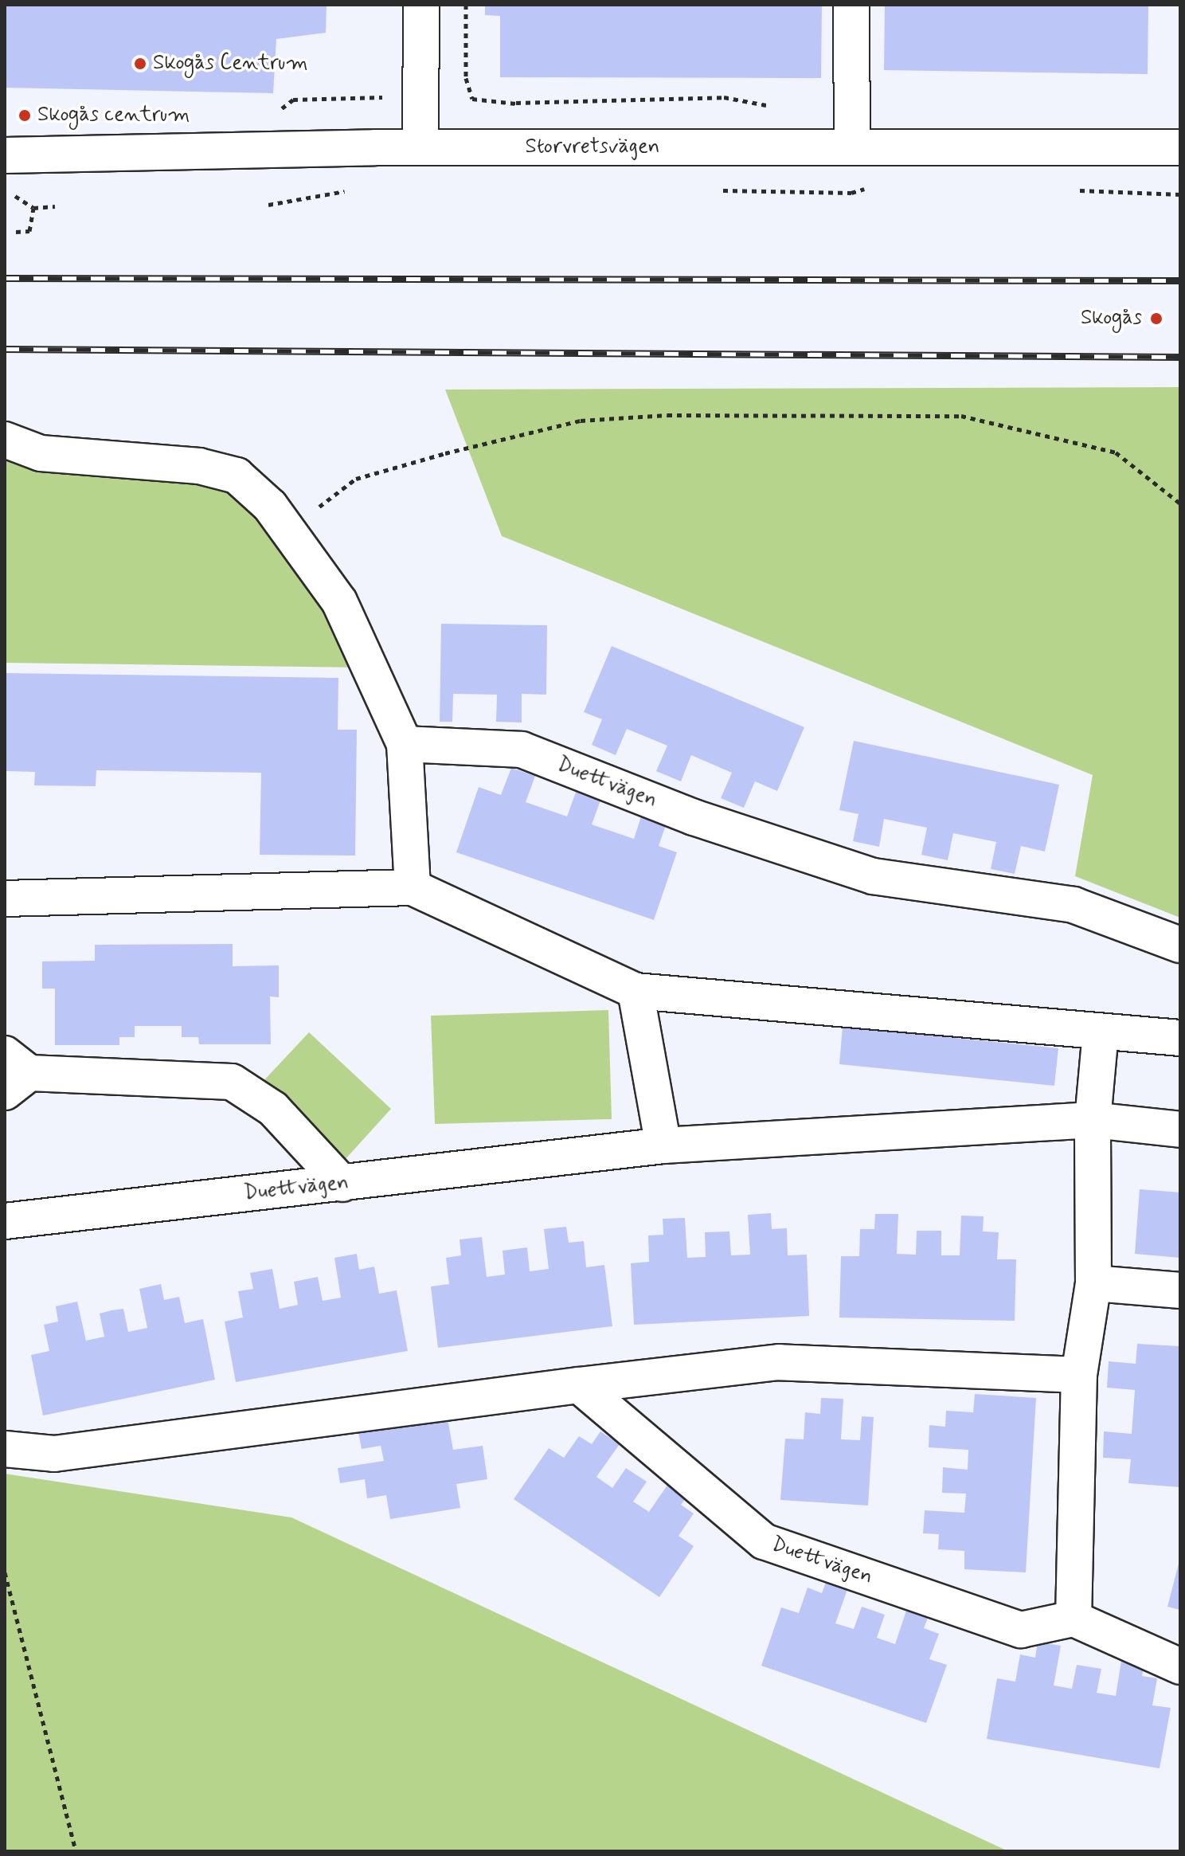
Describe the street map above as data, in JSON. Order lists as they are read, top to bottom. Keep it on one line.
{"streets":{"street":["Storvretsvägen","Duettvägen"]},"places":["Skogås Centrum","Skogås centrum","Skogås"]}
